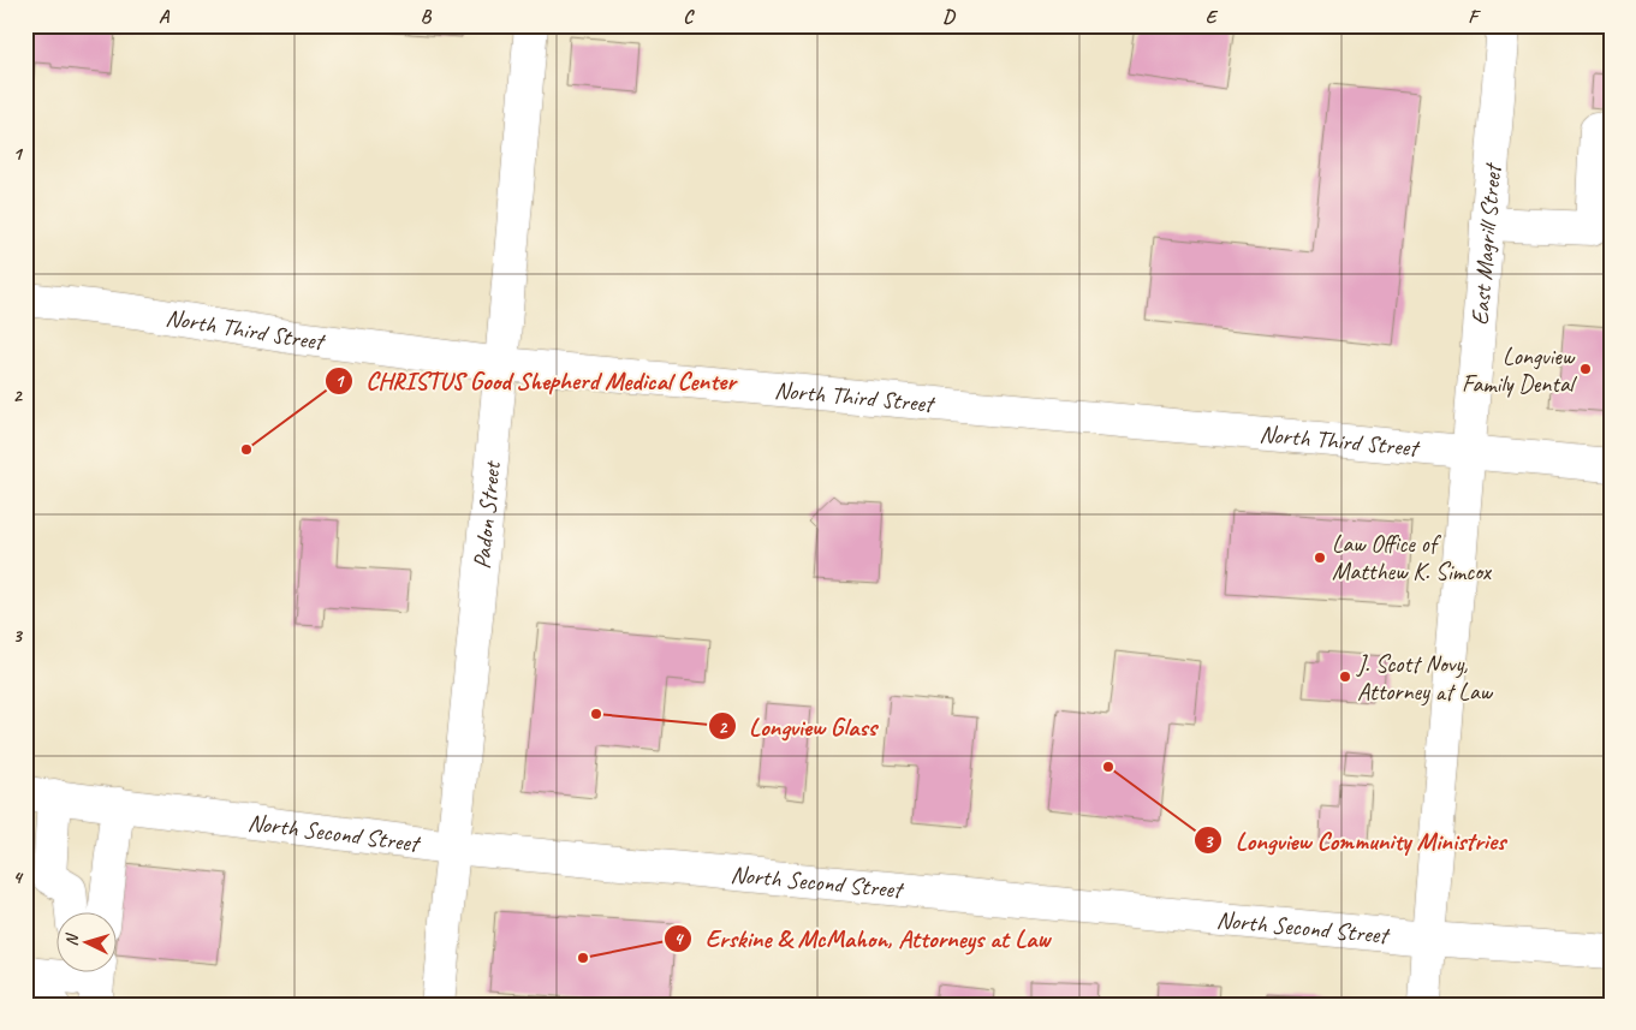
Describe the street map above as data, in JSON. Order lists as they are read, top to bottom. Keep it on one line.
{"streets":{"street":["East Magrill Street","North Third Street","Padon Street","North Second Street"]},"crossings":[["East Magrill Street","North Third Street"],["East Magrill Street","North Second Street"],["North Third Street","Padon Street"],["Padon Street","North Second Street"]],"places":["Longview Family Dental","CHRISTUS Good Shepherd Medical Center","Law Office of Matthew K. Simcox","J. Scott Novy, Attorney at Law","Longview Glass","Longview Community Ministries","Erskine & McMahon, Attorneys at Law"],"north":"left","grid":{"columns":["A","B","C","D","E","F"],"rows":["1","2","3","4"]}}
